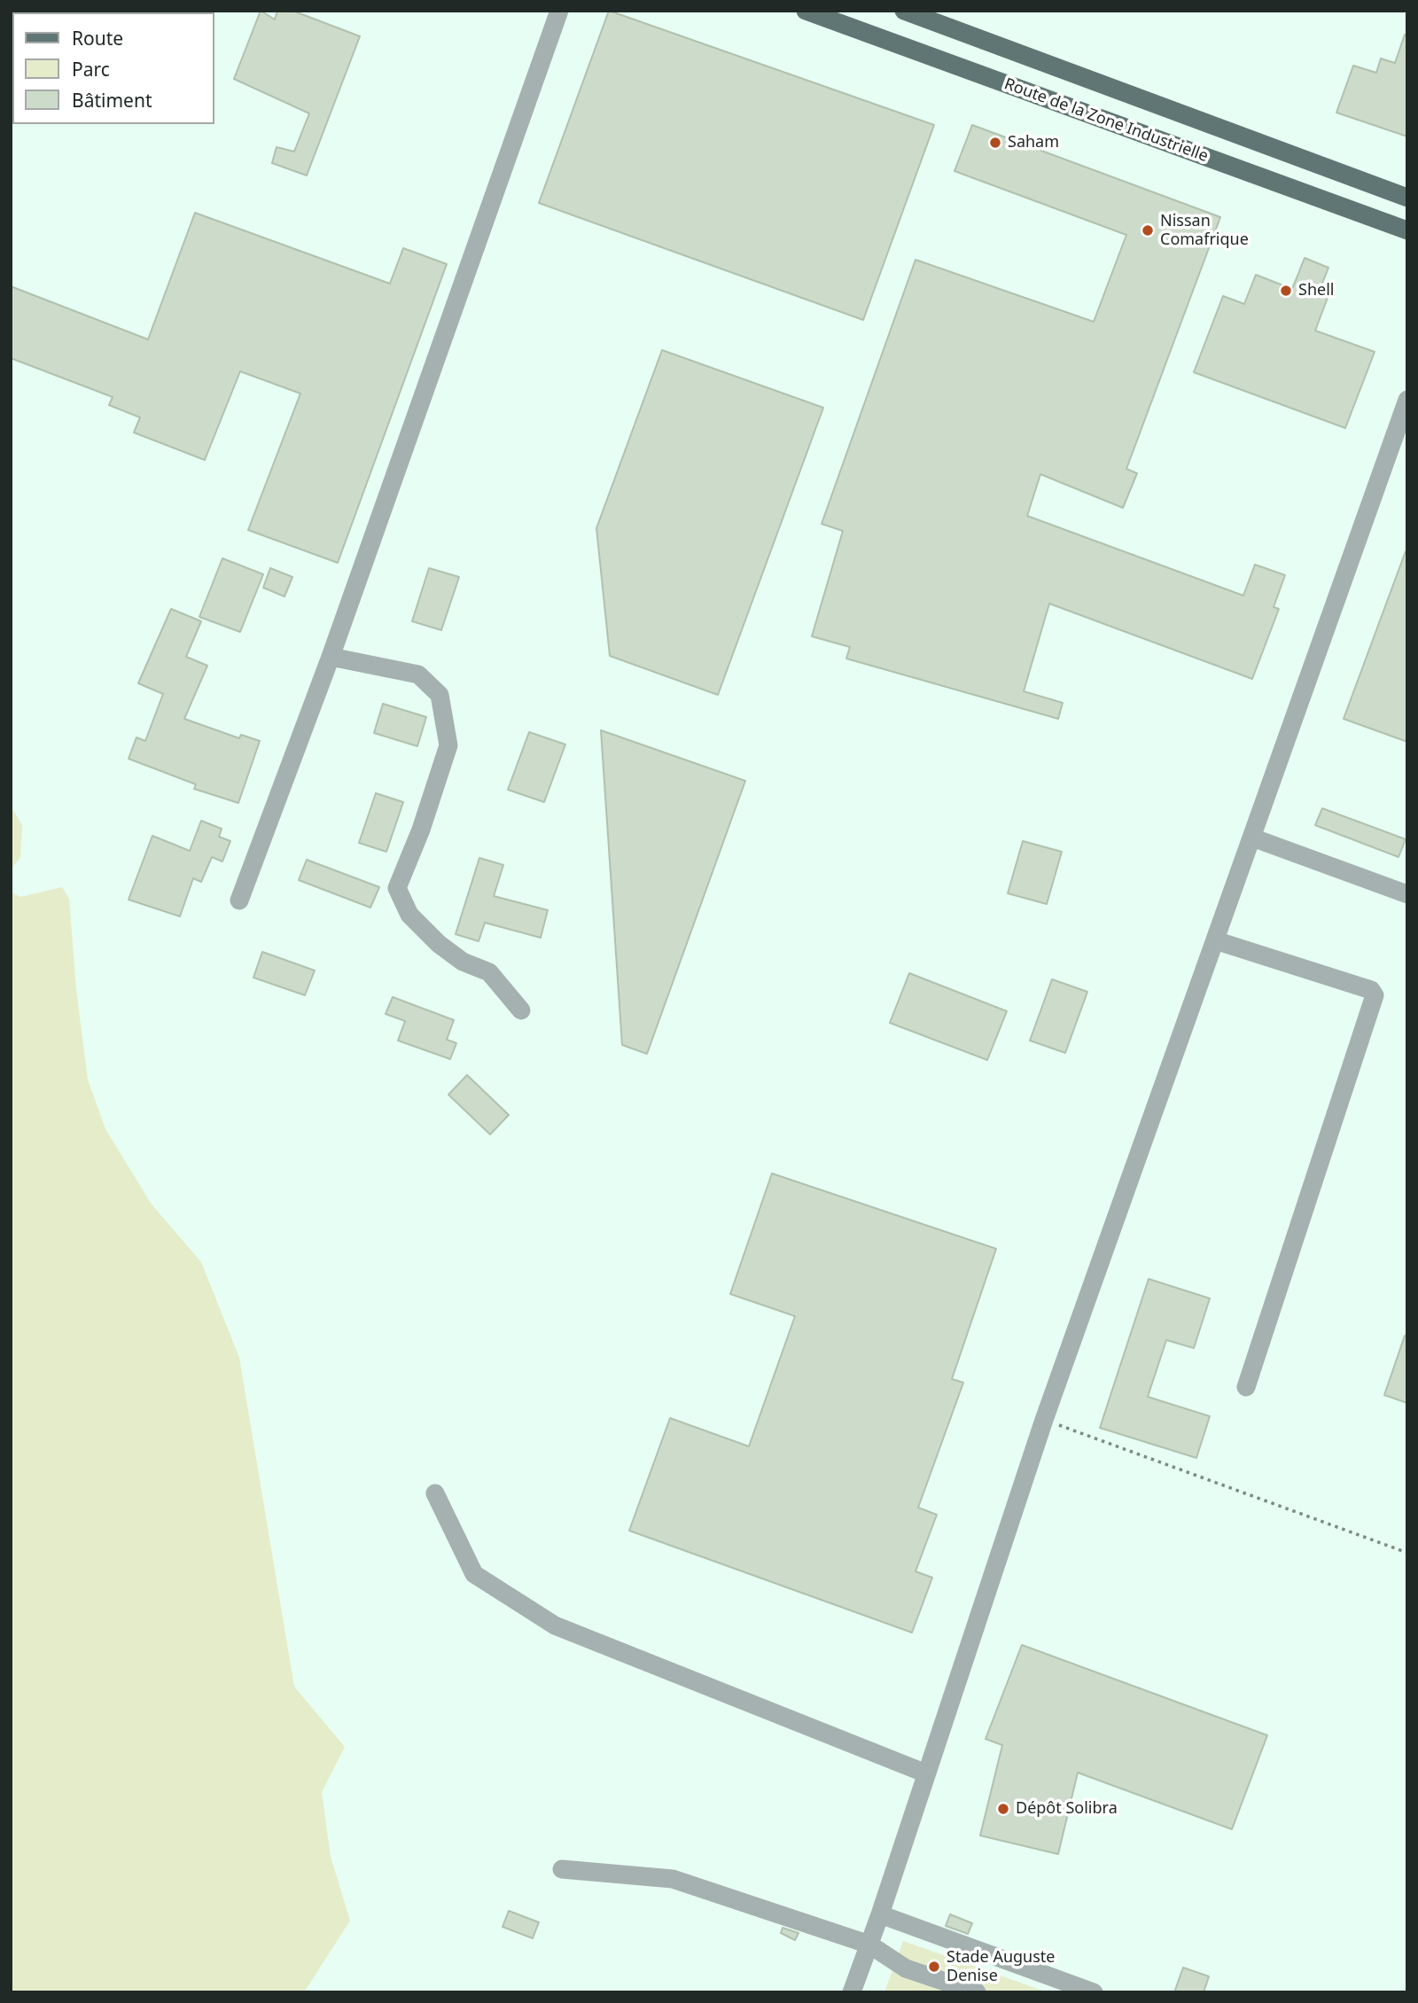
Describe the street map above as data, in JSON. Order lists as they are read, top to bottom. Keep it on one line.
{"streets":{"main road":["Route de la Zone Industrielle"]},"places":["Saham","Nissan Comafrique","Shell","Dépôt Solibra","Stade Auguste Denise"],"legend":["Route","Parc","Bâtiment"]}
